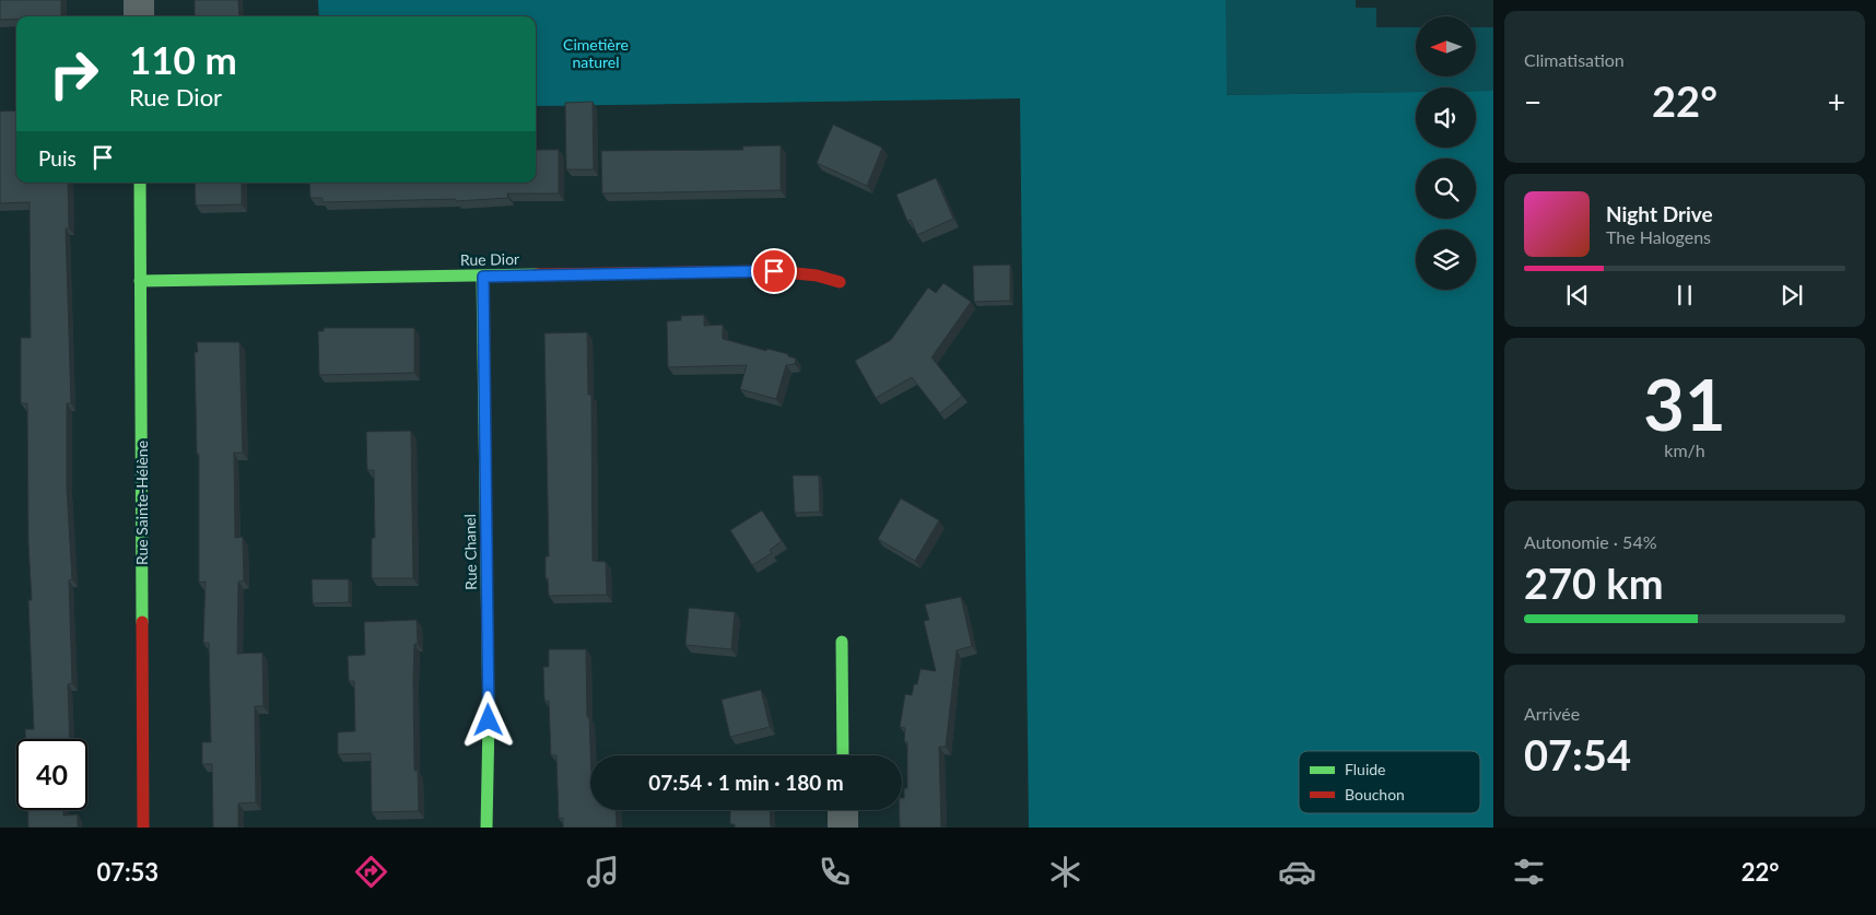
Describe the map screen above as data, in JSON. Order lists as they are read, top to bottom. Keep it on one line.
{"streets":{"street":["Rue Dior","Rue Sainte-Hélène","Rue Chanel"]},"crossings":[["Rue Dior","Rue Sainte-Hélène"],["Rue Dior","Rue Chanel"]],"parks":["Cimetière naturel"],"legend":["Fluide","Bouchon"],"north":"left","page":{"tile":["Climatisation",["31","km/h"],["Autonomie · 54%","270 km"],["Arrivée","07:54"]],"turn":["110 m","Rue Dior"],"heat":["−","22°","+"],"then":"Puis","song":["Night Drive","The Halogens"],"limit":"40","trip":"07:54 · 1 min · 180 m","tabs":["07:53","22°"]}}
